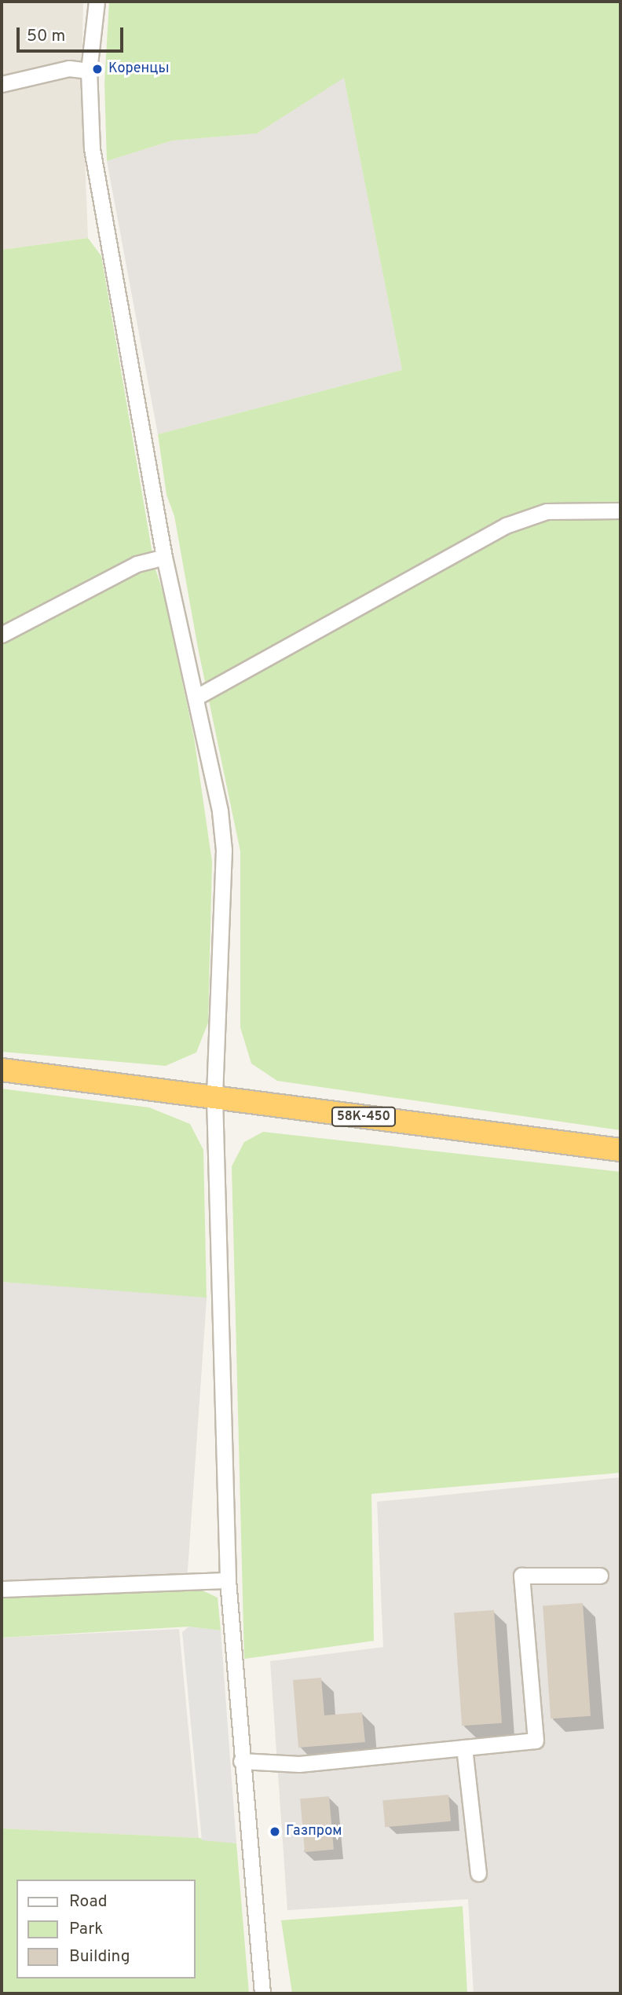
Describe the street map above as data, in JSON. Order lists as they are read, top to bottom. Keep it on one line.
{"streets":{"highway":["58К-450"]},"places":["Коренцы","Газпром"],"legend":["Road","Park","Building"],"scale_bar":"50 m"}
